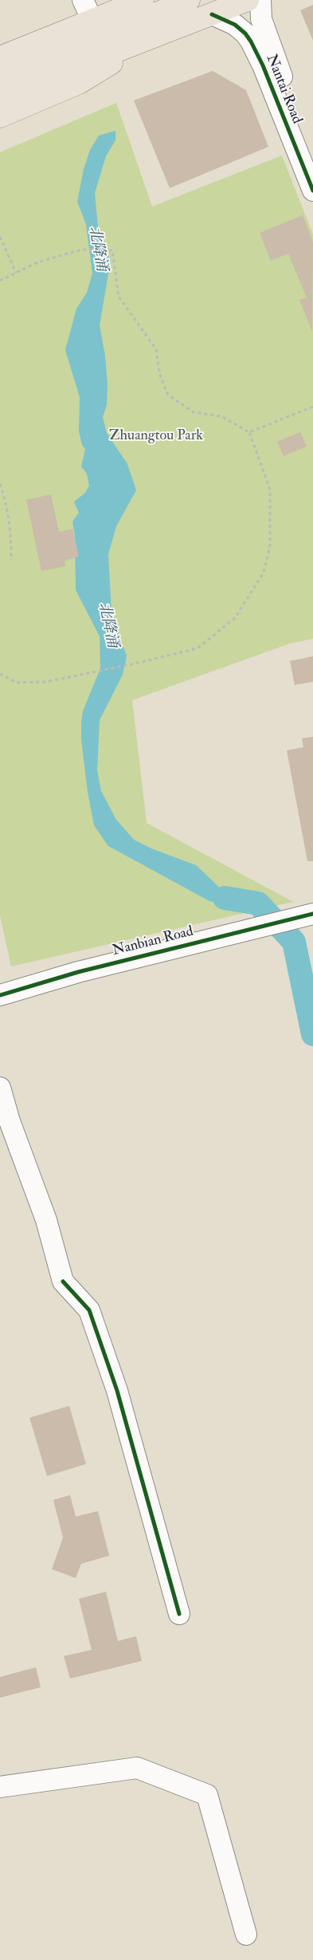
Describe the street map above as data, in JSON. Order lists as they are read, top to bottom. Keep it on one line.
{"streets":{"street":["Nantai Road","Nanbian Road"]},"water":["北降涌"],"parks":["Zhuangtou Park"]}
